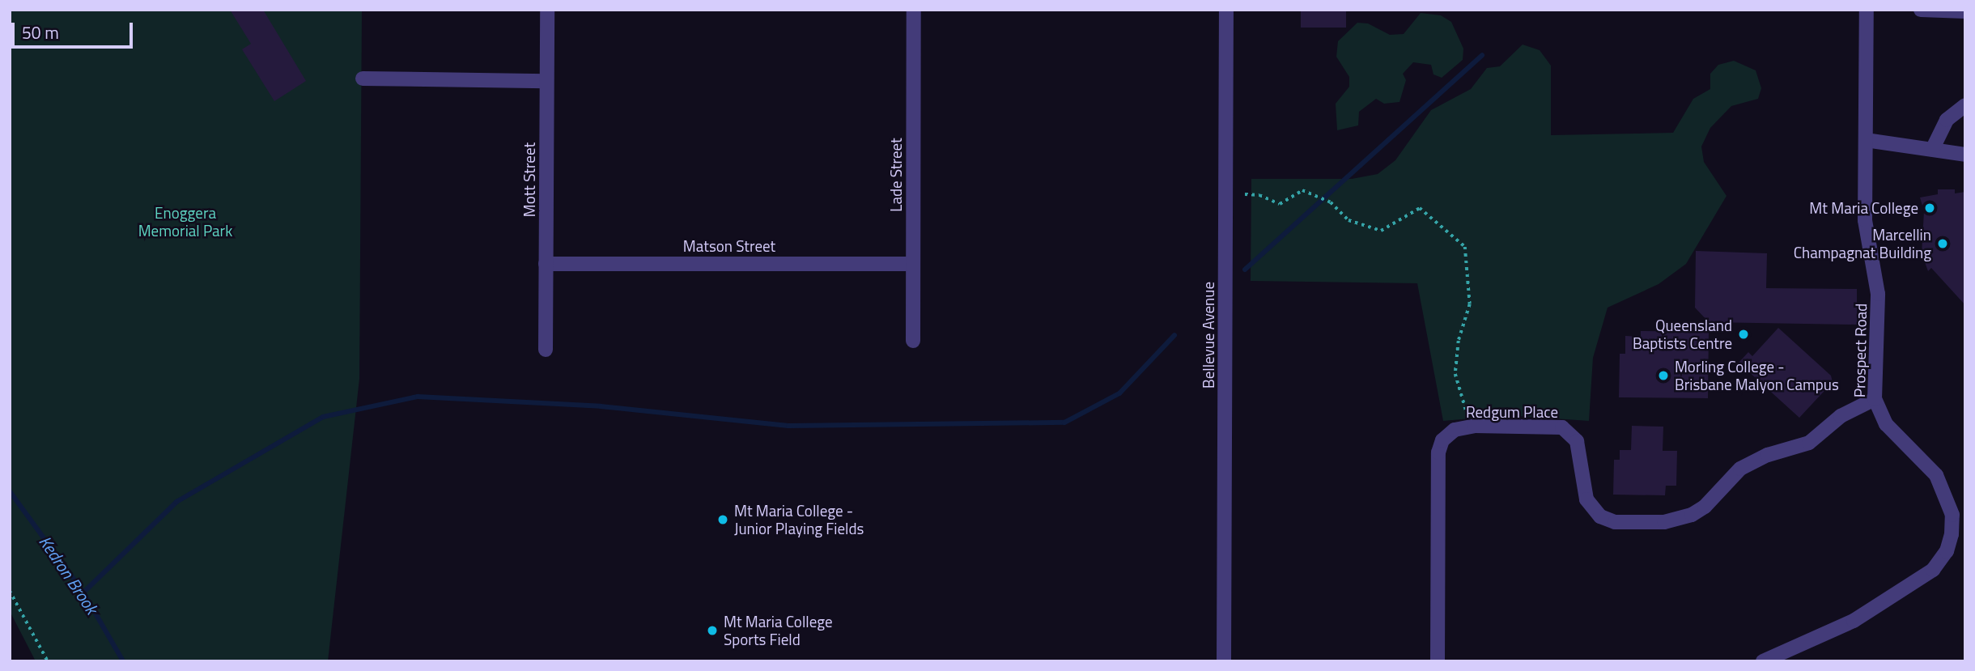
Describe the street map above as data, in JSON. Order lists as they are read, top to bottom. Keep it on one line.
{"streets":{"street":["Lade Street","Mott Street","Matson Street","Bellevue Avenue","Prospect Road","Redgum Place"]},"crossings":[["Lade Street","Matson Street"],["Mott Street","Matson Street"],["Prospect Road","Redgum Place"]],"water":["Kedron Brook"],"parks":["Enoggera Memorial Park"],"places":["Mt Maria College","Marcellin Champagnat Building","Queensland Baptists Centre","Morling College - Brisbane Malyon Campus","Mt Maria College - Junior Playing Fields","Mt Maria College Sports Field"],"scale_bar":"50 m"}
